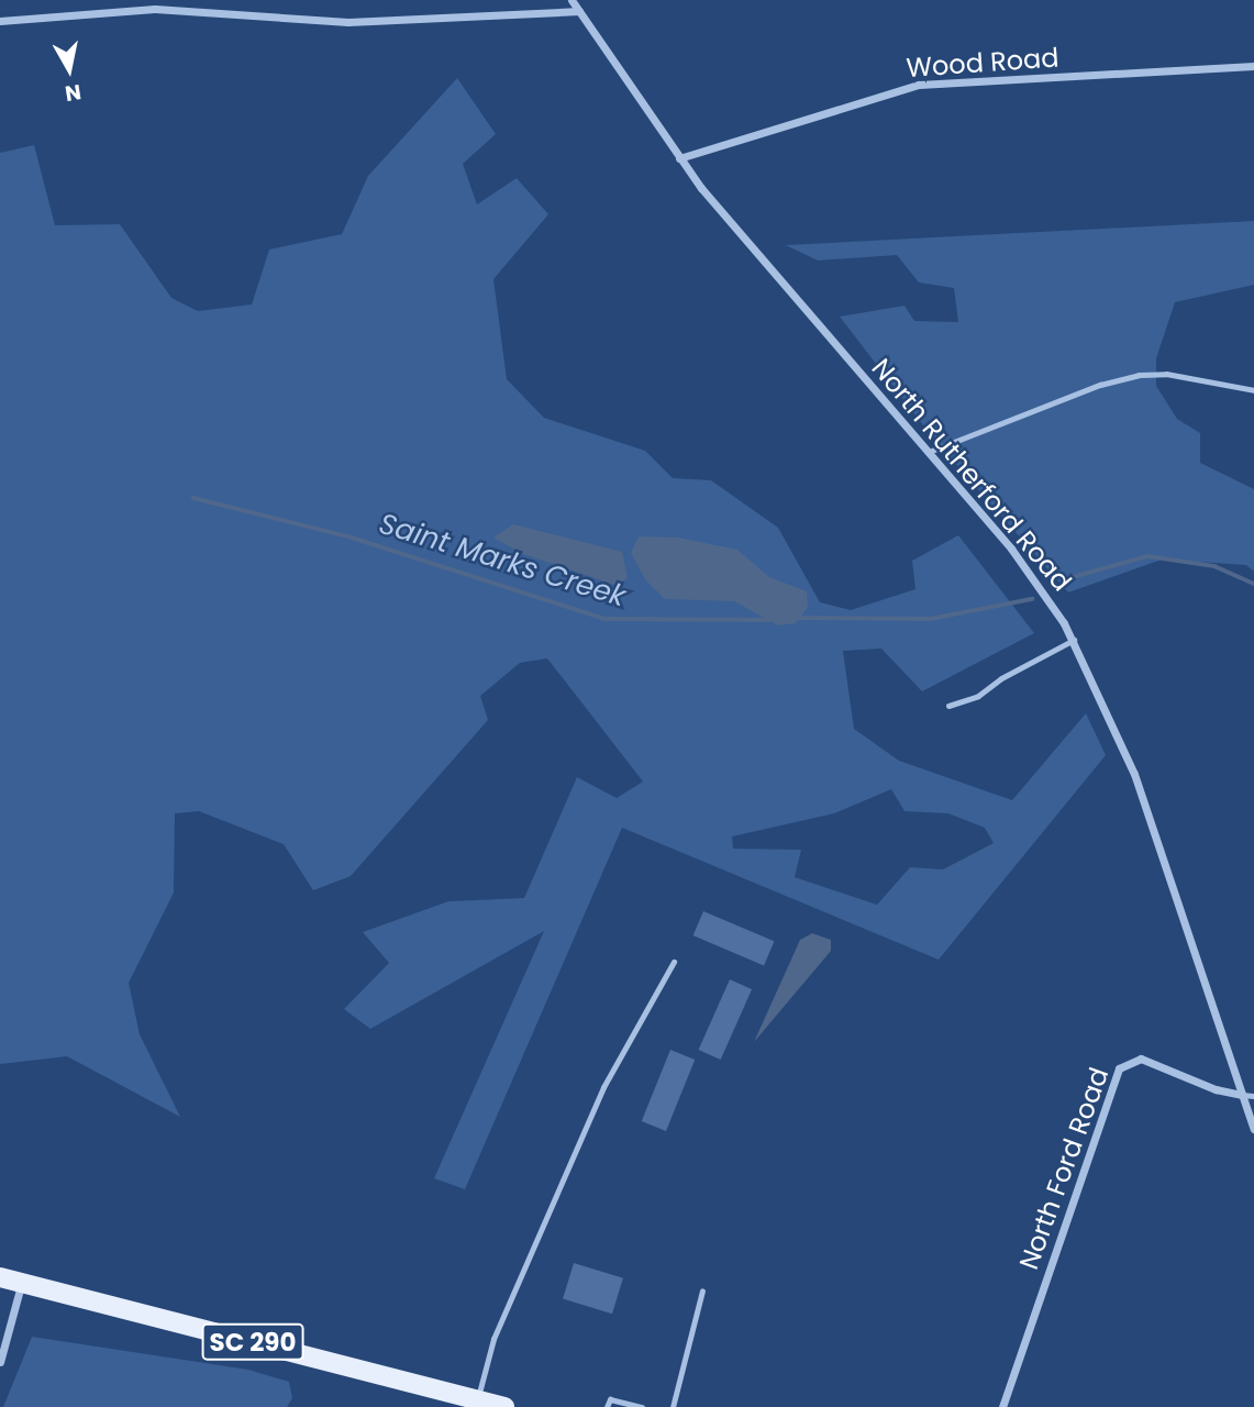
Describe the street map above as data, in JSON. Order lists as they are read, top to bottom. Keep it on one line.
{"streets":{"main road":["SC 290"],"street":["Wood Road","North Rutherford Road","North Ford Road"]},"crossings":[["Wood Road","North Rutherford Road"],["North Rutherford Road","North Ford Road"]],"water":["Saint Marks Creek"],"north":"bottom"}
